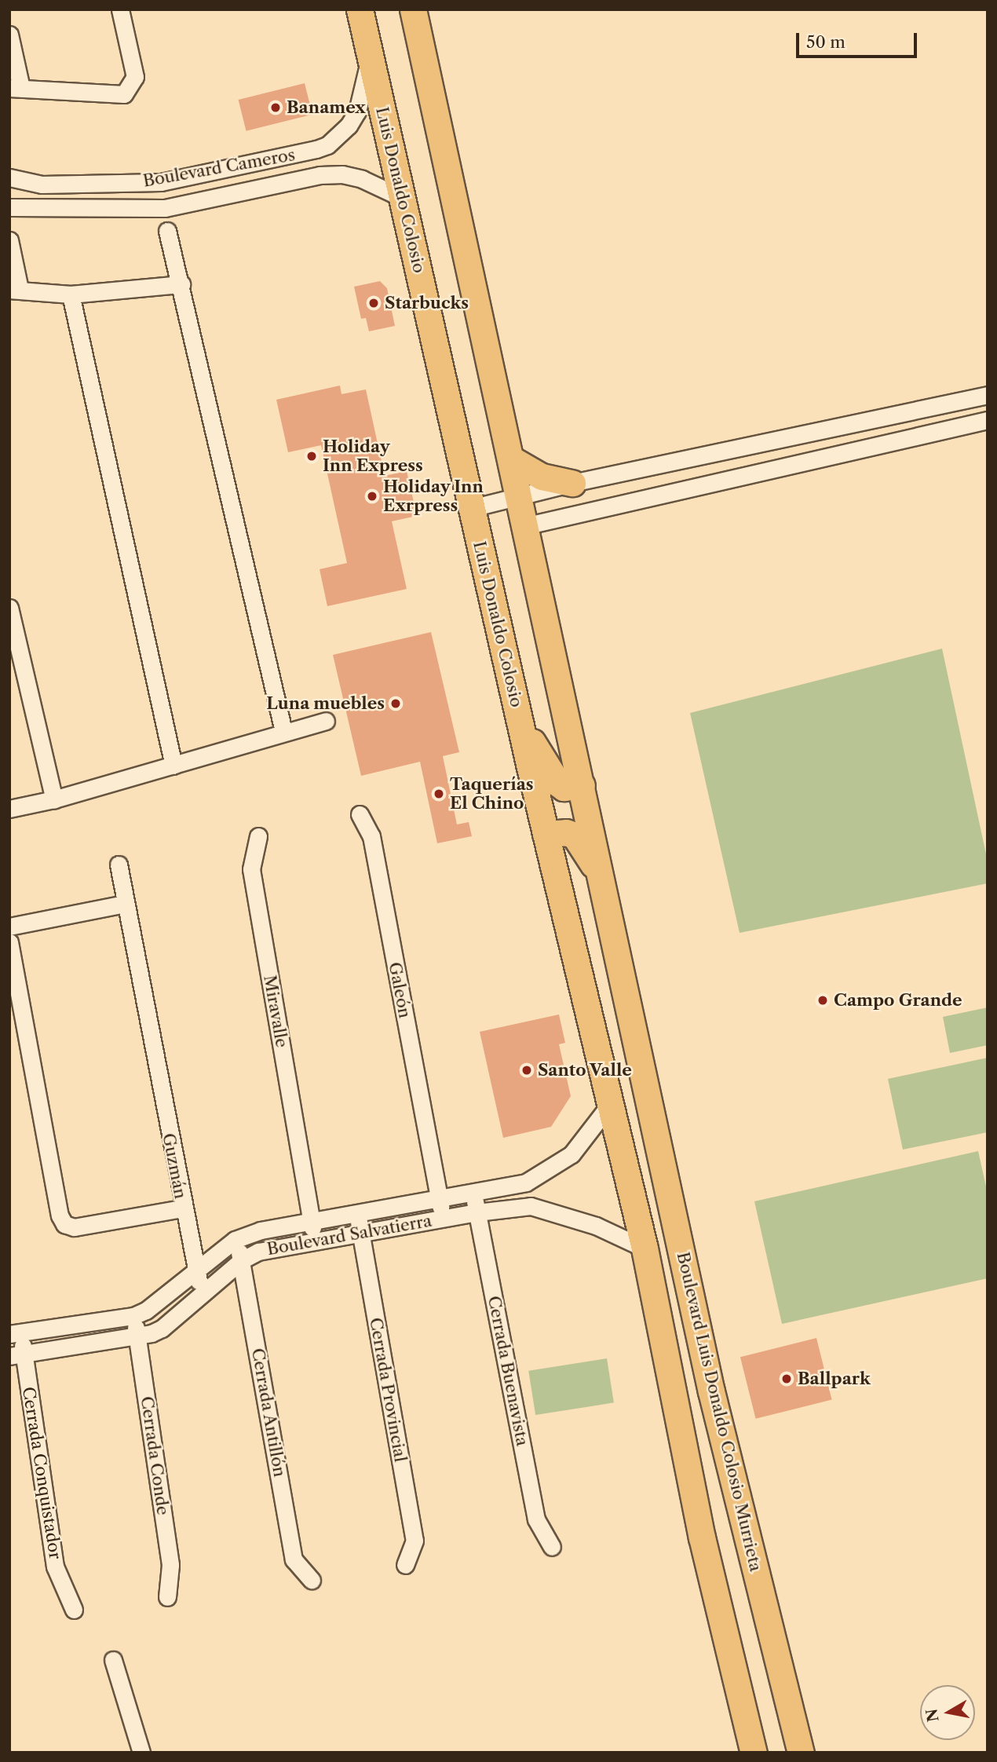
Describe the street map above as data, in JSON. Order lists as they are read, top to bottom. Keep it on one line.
{"streets":{"main road":["Luis Donaldo Colosio","Boulevard Luis Donaldo Colosio Murrieta"],"street":["Boulevard Cameros","Galeón","Miravalle","Guzmán","Boulevard Salvatierra","Cerrada Buenavista","Cerrada Provincial","Cerrada Antillón","Cerrada Conde","Cerrada Conquistador"]},"crossings":[["Boulevard Cameros","Luis Donaldo Colosio"],["Luis Donaldo Colosio","Boulevard Salvatierra"],["Galeón","Boulevard Salvatierra"],["Miravalle","Boulevard Salvatierra"],["Boulevard Salvatierra","Cerrada Buenavista"],["Boulevard Salvatierra","Cerrada Provincial"],["Boulevard Salvatierra","Cerrada Antillón"],["Boulevard Salvatierra","Cerrada Conde"],["Boulevard Salvatierra","Cerrada Conquistador"]],"places":["Banamex","Starbucks","Holiday Inn Express","Holiday Inn Exrpress","Luna muebles","Taquerías El Chino","Campo Grande","Santo Valle","Ballpark"],"scale_bar":"50 m","north":"left"}
